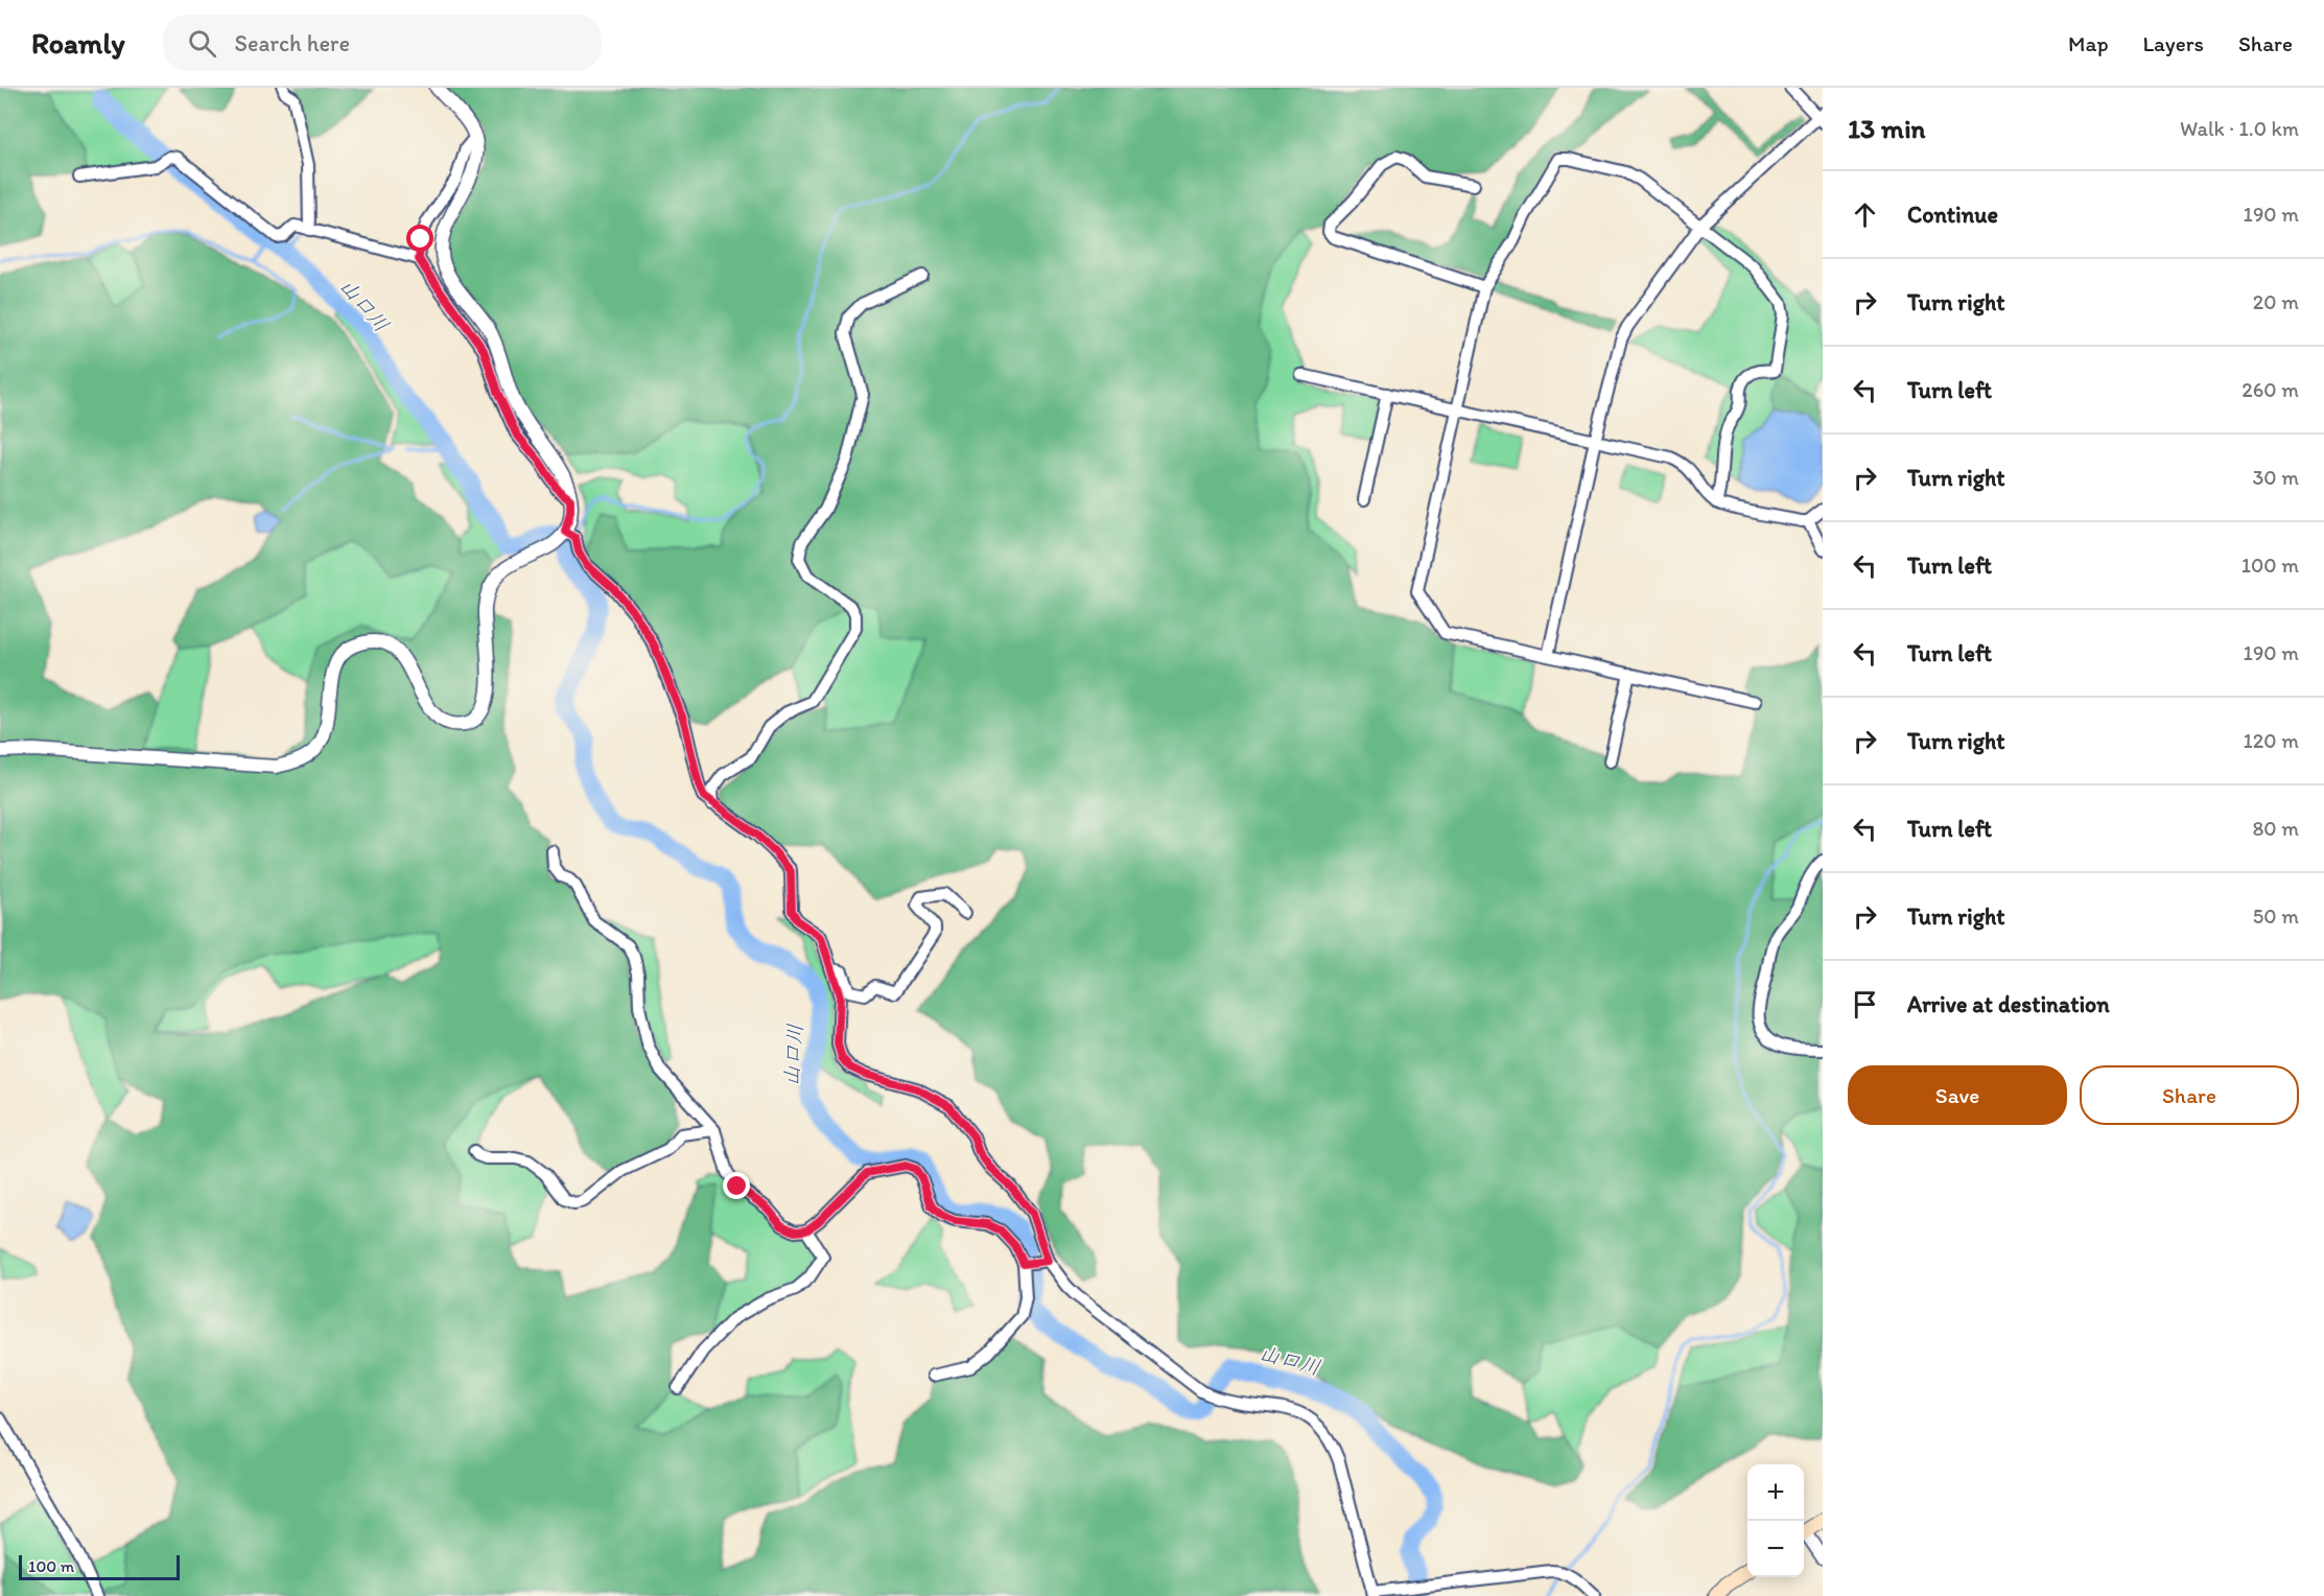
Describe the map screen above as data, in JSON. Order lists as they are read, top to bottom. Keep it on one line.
{"water":["山口川"],"scale_bar":"100 m","page":{"header":"Roamly","search":"Search here","nav":["Map","Layers","Share"],"heading":["13 min","Walk · 1.0 km"],"list":[["Continue","190 m"],["Turn right","20 m"],["Turn left","260 m"],["Turn right","30 m"],["Turn left","100 m"],["Turn left","190 m"],["Turn right","120 m"],["Turn left","80 m"],["Turn right","50 m"],"Arrive at destination"],"buttons":["Save","Share"],"map_buttons":["+","−"],"scale":"100 m"}}
